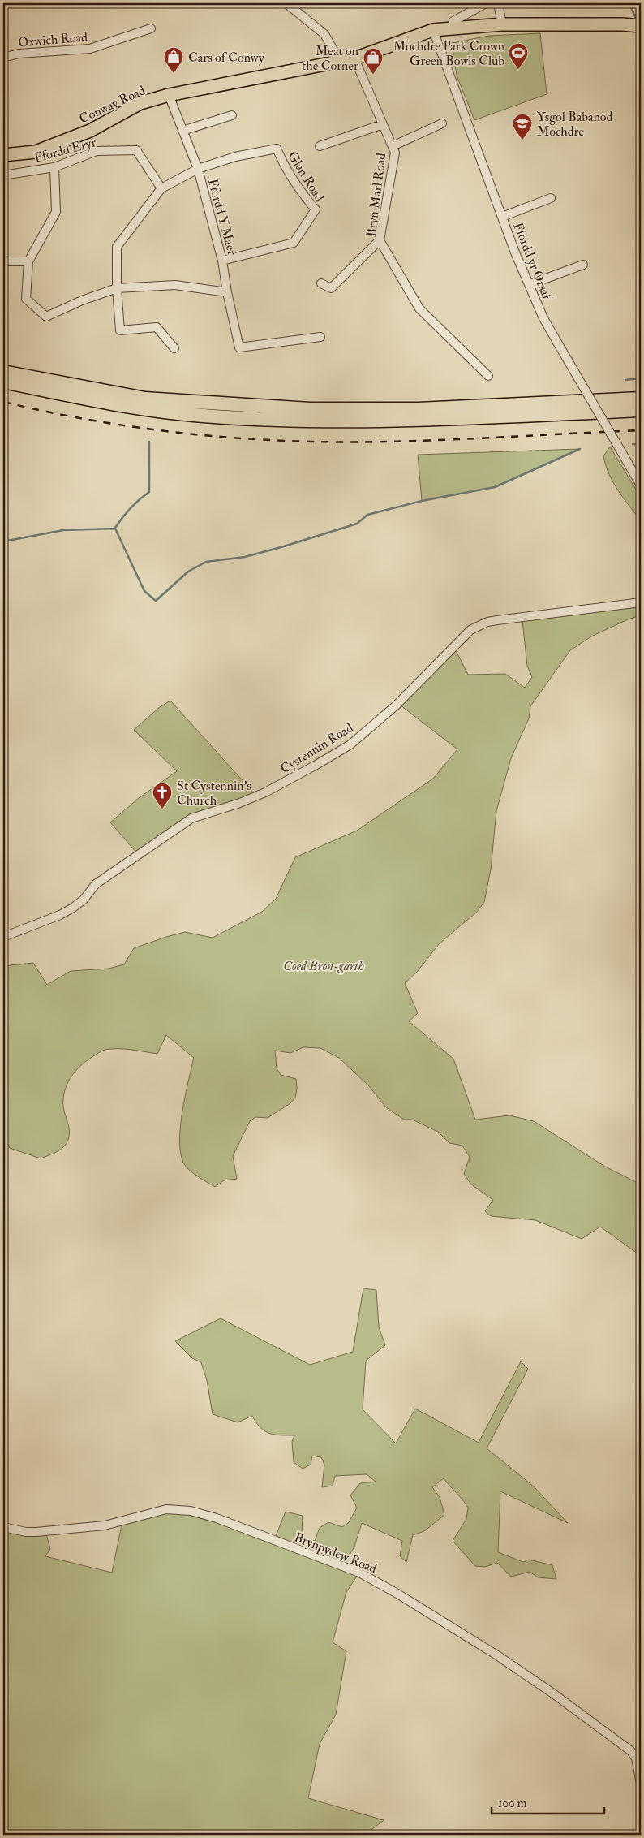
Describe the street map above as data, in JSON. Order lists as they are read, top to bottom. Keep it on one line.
{"streets":{"main road":["Conway Road"],"street":["Oxwich Road","Ffordd Eryr","Glan Road","Bryn Marl Road","Ffordd Y Maer","Ffordd yr Orsaf","Cystennin Road","Brynpydew Road"]},"crossings":[["Conway Road","Bryn Marl Road"],["Conway Road","Ffordd Y Maer"],["Conway Road","Ffordd yr Orsaf"],["Glan Road","Ffordd Y Maer"]],"parks":["Coed Bron-garth"],"places":{"sports":["Mochdre Park Crown Green Bowls Club"],"shop":["Cars of Conwy","Meat on the Corner"],"school or university":["Ysgol Babanod Mochdre"],"church":["St Cystennin's Church"]},"scale_bar":"100 m"}
